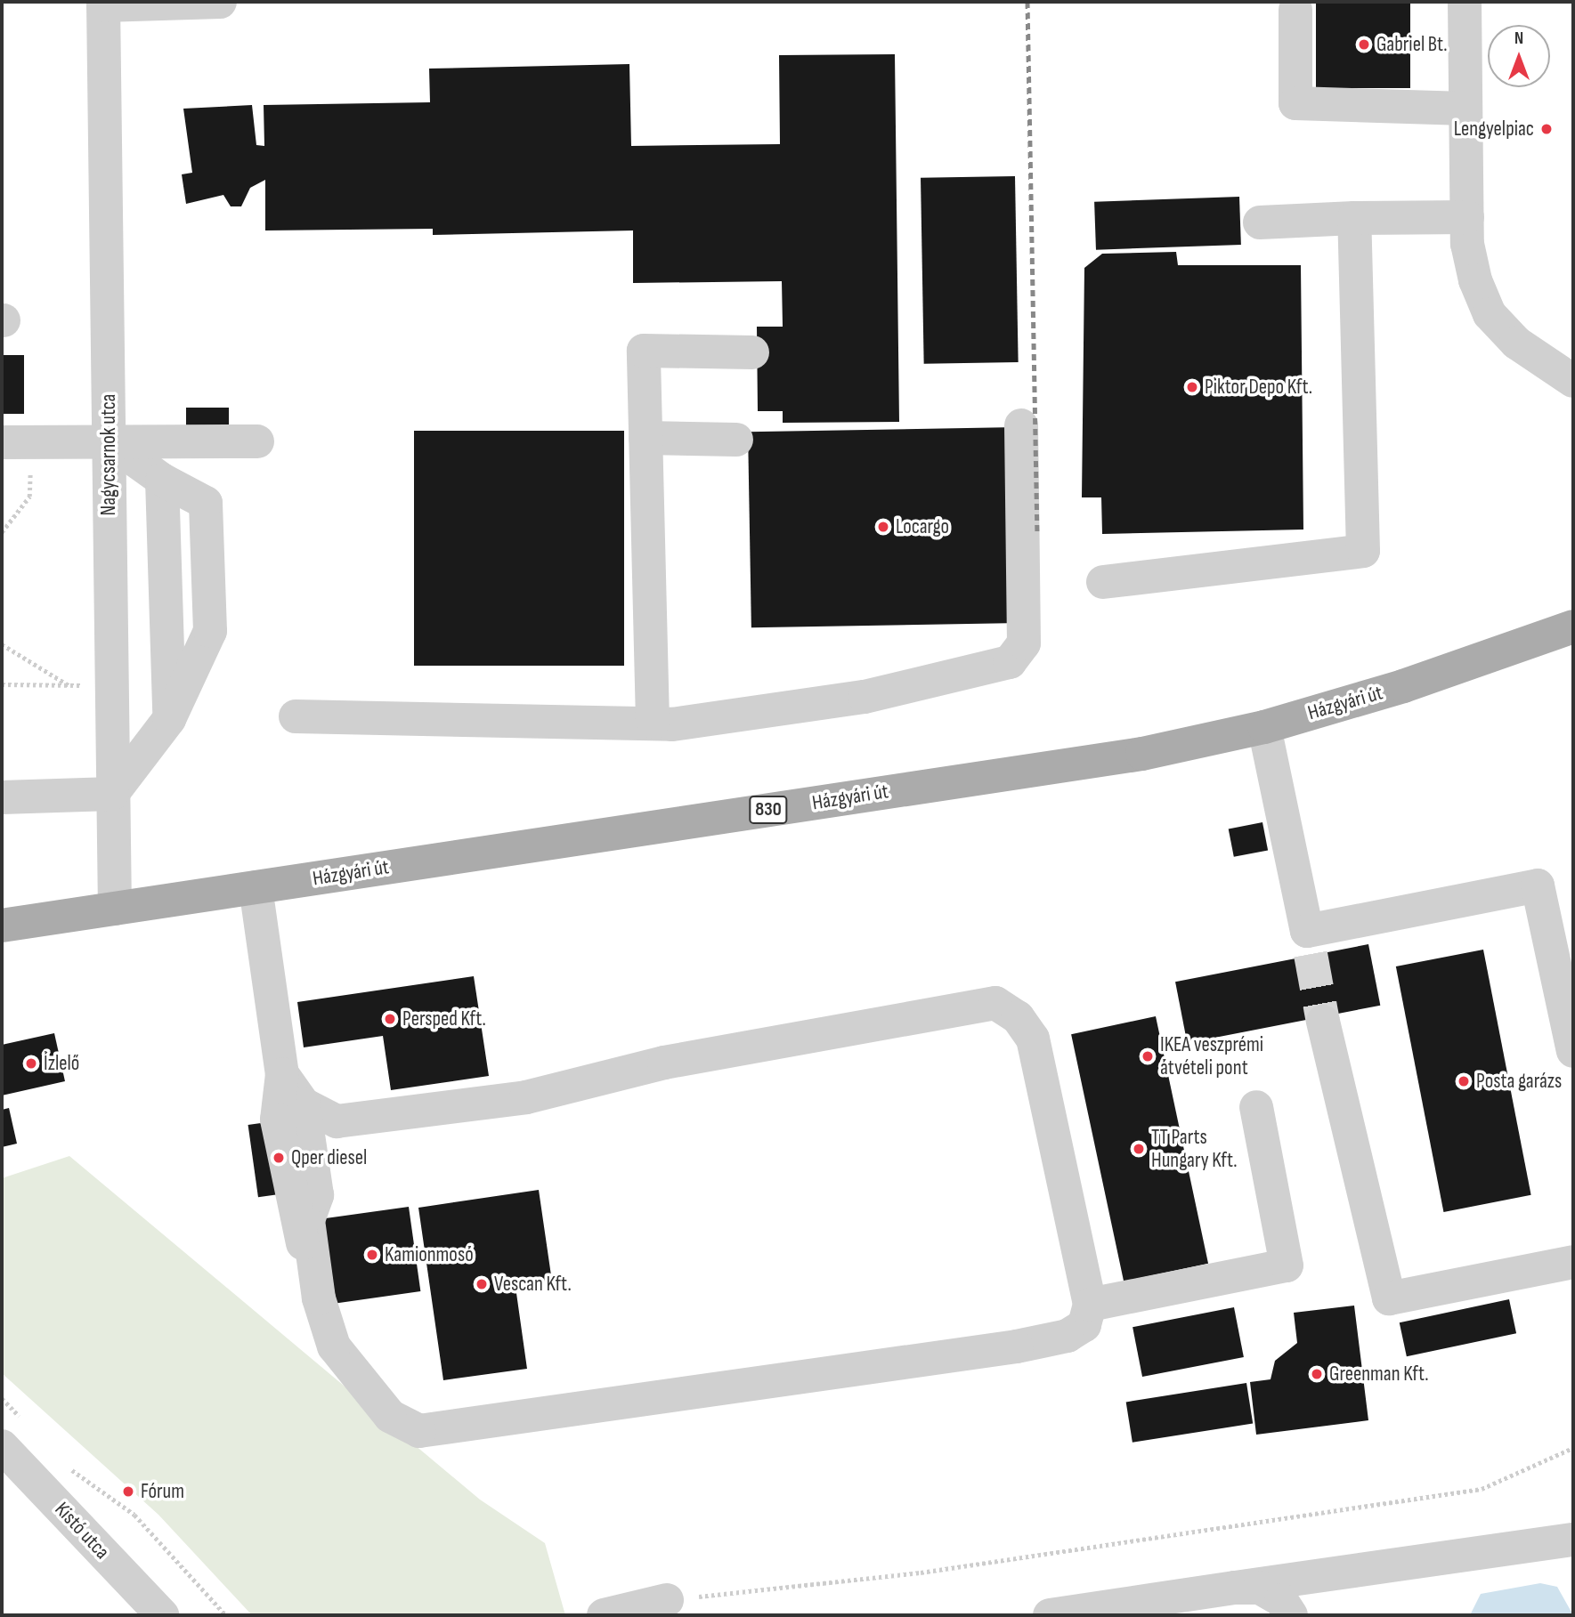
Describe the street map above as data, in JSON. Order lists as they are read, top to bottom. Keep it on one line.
{"streets":{"main road":["Házgyári út","830"],"street":["Nagycsarnok utca","Kistó utca"]},"crossings":[["Nagycsarnok utca","Házgyári út"]],"places":["Gabriel Bt.","Lengyelpiac","Piktor Depo Kft.","Locargo","Persped Kft.","IKEA veszprémi átvételi pont","Ízlelő","Posta garázs","TT Parts Hungary Kft.","Qper diesel","Kamionmosó","Vescan Kft.","Greenman Kft.","Fórum"],"north":"top"}
